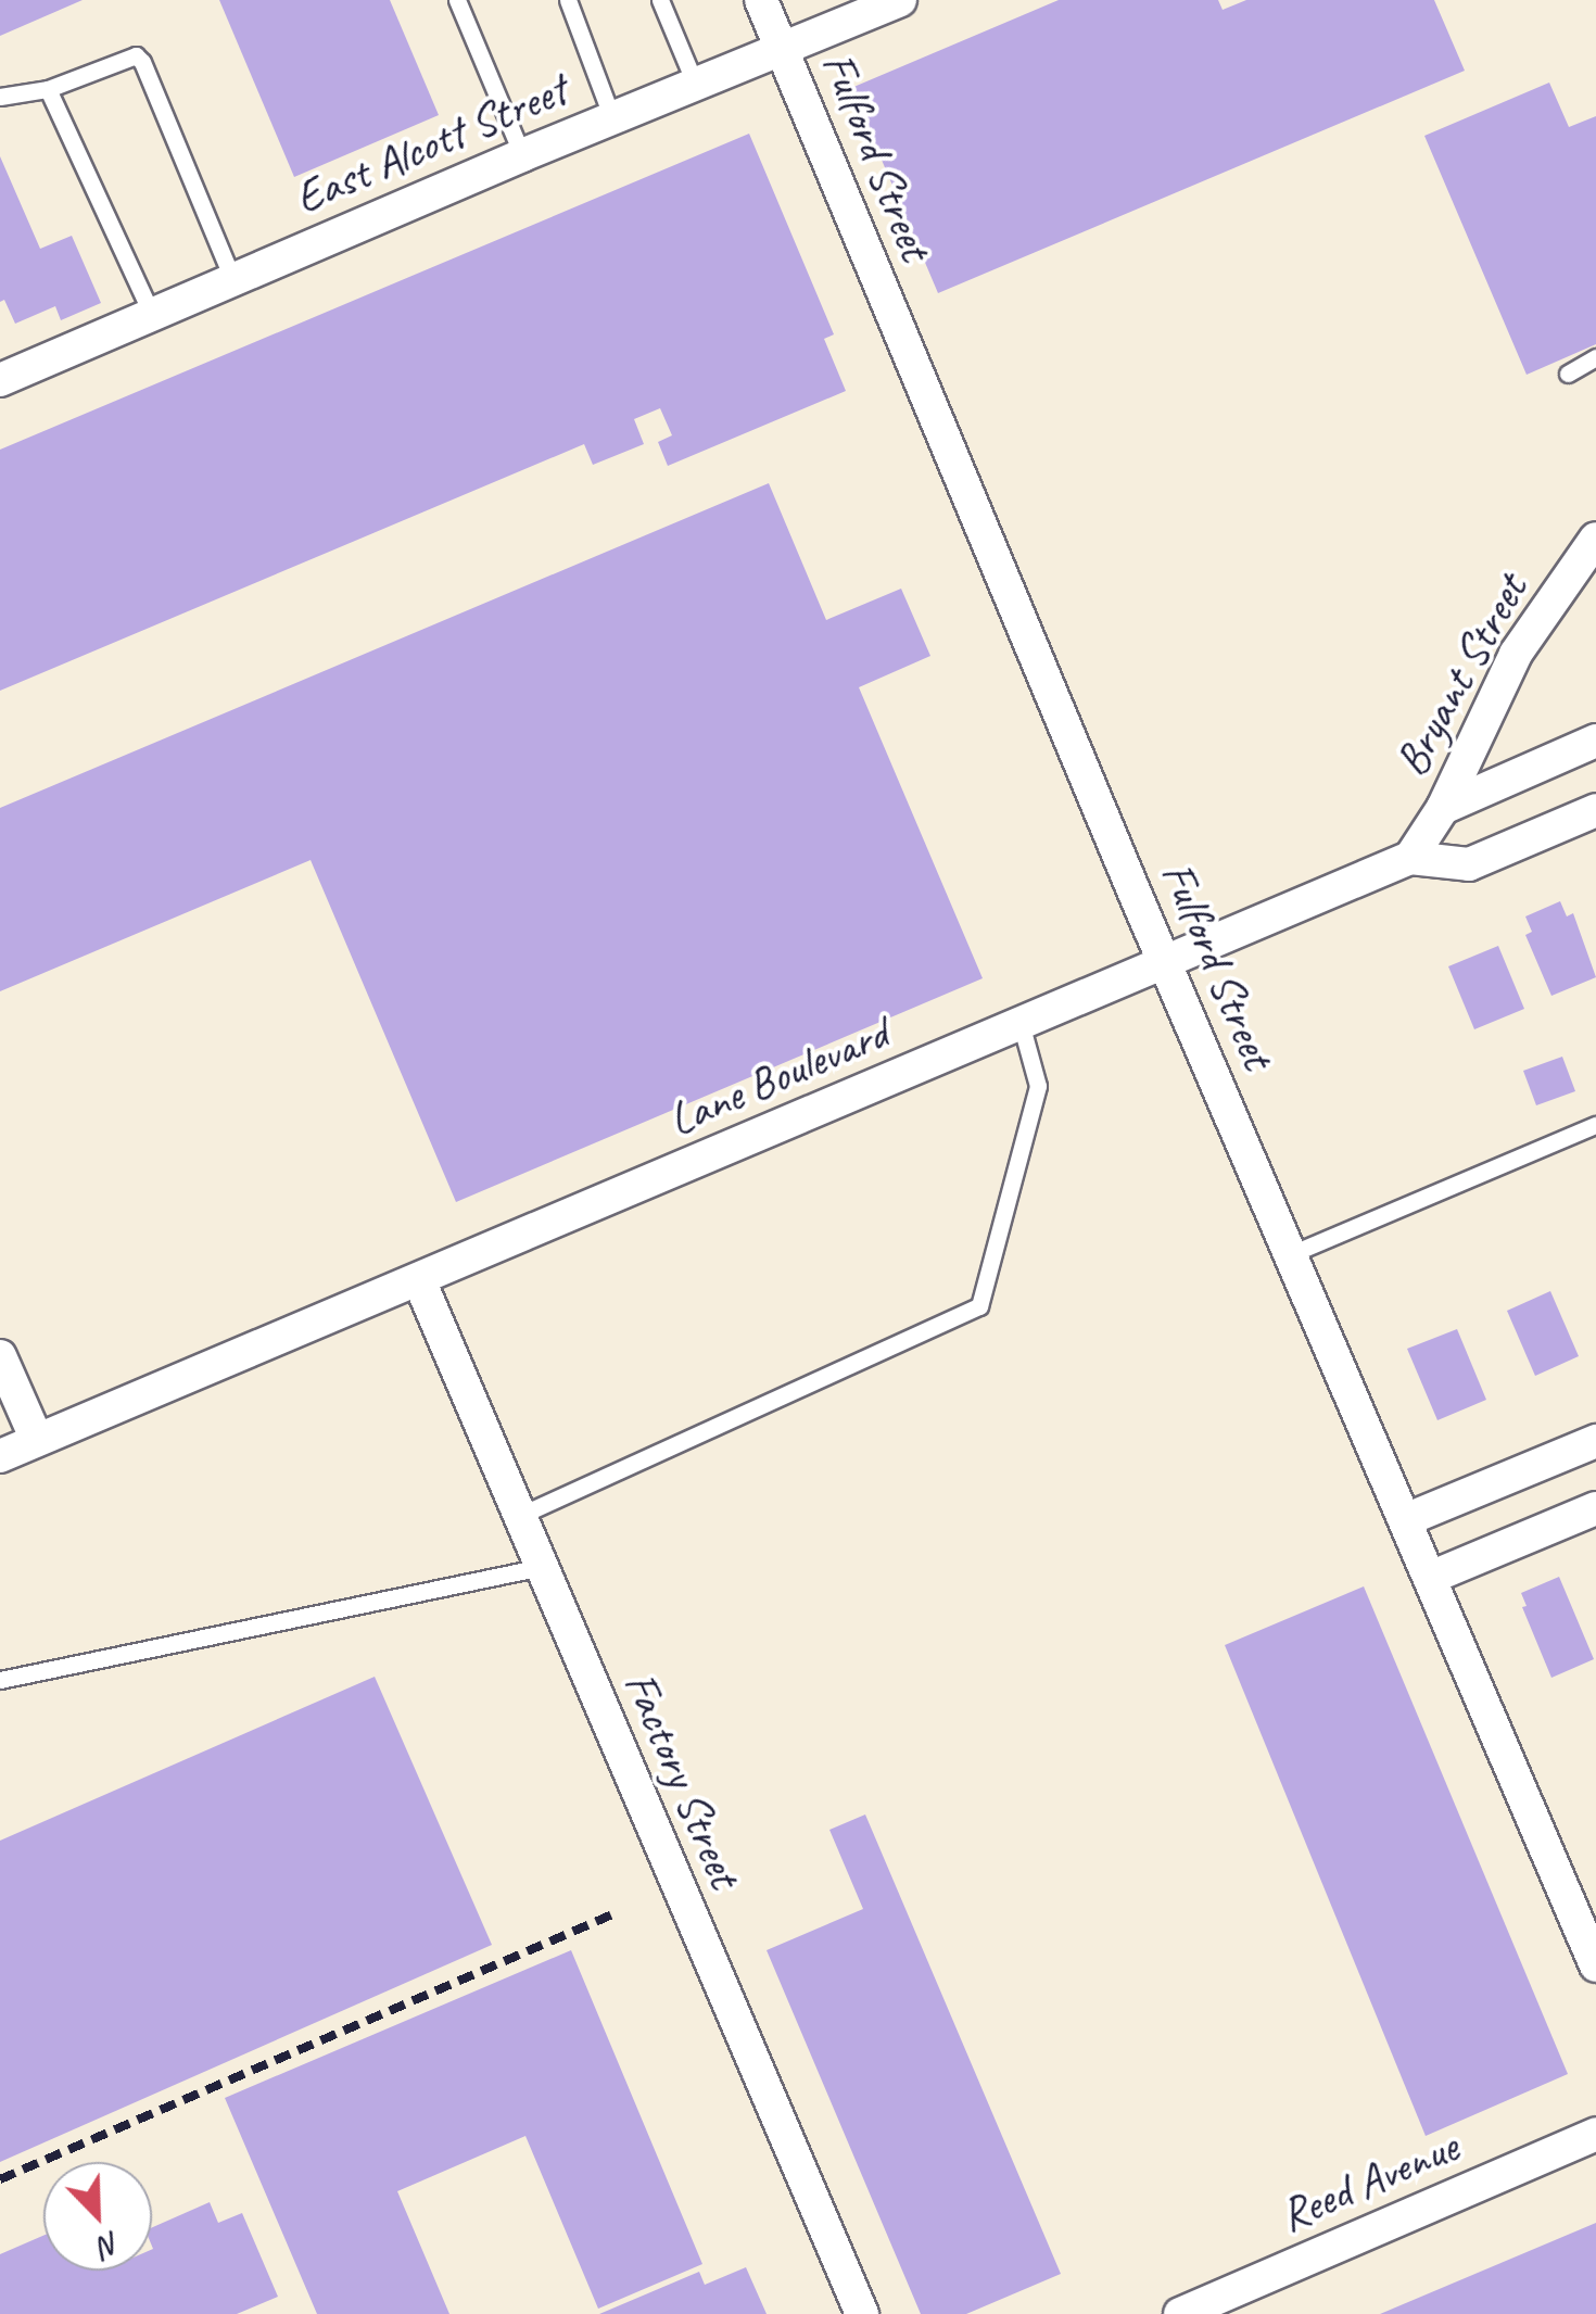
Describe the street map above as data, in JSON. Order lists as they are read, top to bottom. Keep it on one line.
{"streets":{"street":["East Alcott Street","Fulford Street","Bryant Street","Lane Boulevard","Factory Street","Reed Avenue"]},"crossings":[["East Alcott Street","Fulford Street"],["Fulford Street","Lane Boulevard"],["Bryant Street","Lane Boulevard"],["Lane Boulevard","Factory Street"]],"north":"bottom right"}
